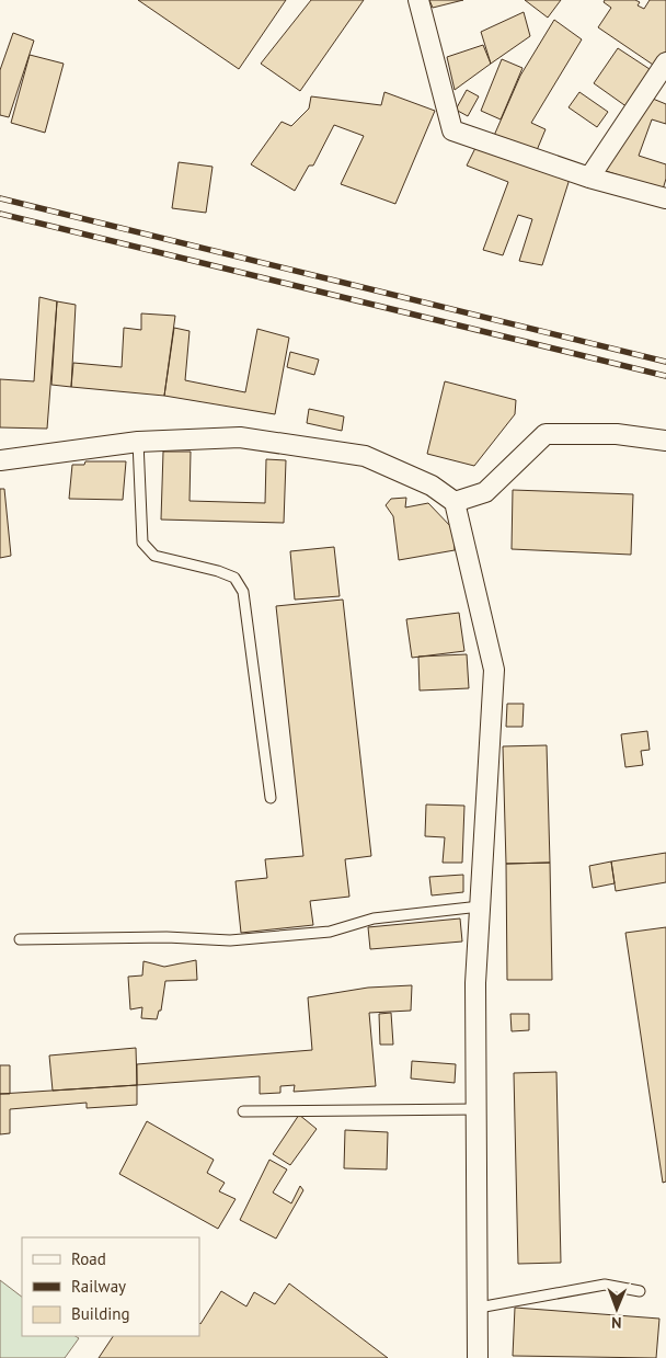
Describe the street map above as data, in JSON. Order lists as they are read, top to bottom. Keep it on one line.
{"legend":["Road","Railway","Building"],"north":"bottom"}
